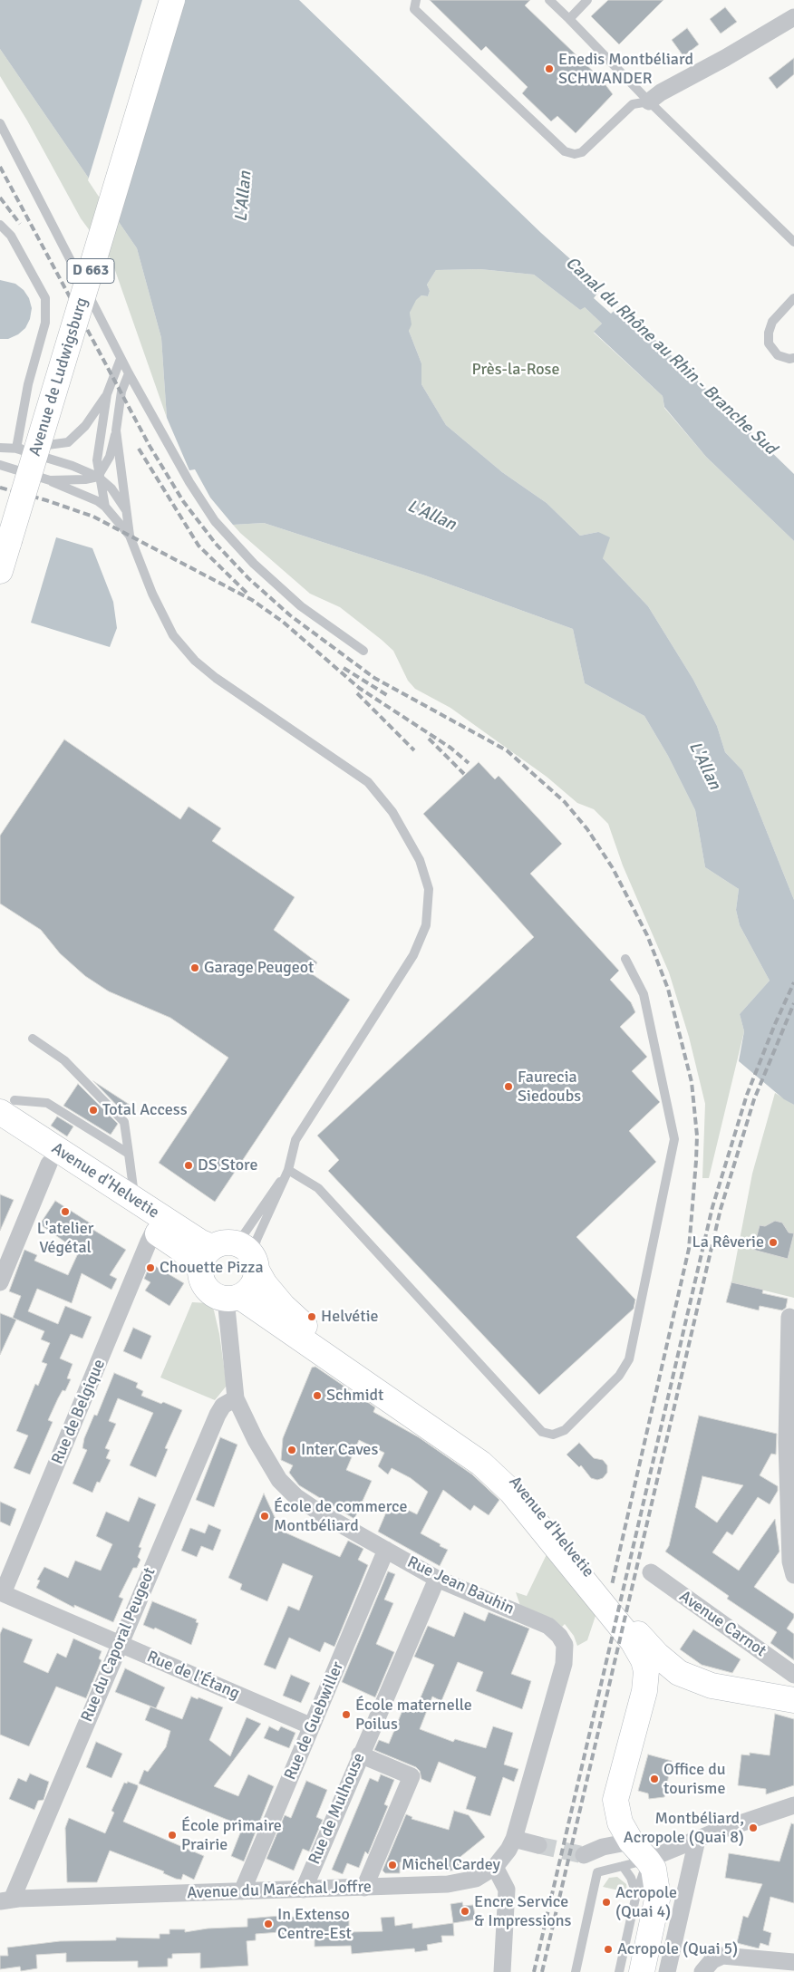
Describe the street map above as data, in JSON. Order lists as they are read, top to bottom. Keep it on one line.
{"streets":{"main road":["D 663","Avenue de Ludwigsburg","Avenue d'Helvetie"],"street":["Rue de Belgique","Rue Jean Bauhin","Avenue Carnot","Rue du Caporal Peugeot","Rue de l'Étang","Rue de Guebwiller","Rue de Mulhouse","Avenue du Maréchal Joffre"]},"crossings":[["Avenue d'Helvetie","Rue de Belgique"],["Avenue d'Helvetie","Rue Jean Bauhin"],["Rue de Belgique","Rue de l'Étang"],["Rue Jean Bauhin","Rue du Caporal Peugeot"],["Rue Jean Bauhin","Rue de Guebwiller"],["Rue Jean Bauhin","Rue de Mulhouse"],["Rue Jean Bauhin","Avenue du Maréchal Joffre"],["Rue du Caporal Peugeot","Rue de l'Étang"],["Rue du Caporal Peugeot","Avenue du Maréchal Joffre"],["Rue de l'Étang","Rue de Guebwiller"],["Rue de Guebwiller","Avenue du Maréchal Joffre"],["Rue de Mulhouse","Avenue du Maréchal Joffre"]],"water":["L'Allan","Canal du Rhône au Rhin - Branche Sud"],"parks":["Près-la-Rose"],"places":["Enedis Montbéliard SCHWANDER","Garage Peugeot","Faurecia Siedoubs","Total Access","DS Store","L'atelier Végétal","La Rêverie","Chouette Pizza","Helvétie","Schmidt","Inter Caves","École de commerce Montbéliard","École maternelle Poilus","Office du tourisme","Montbéliard, Acropole (Quai 8)","École primaire Prairie","Michel Cardey","Acropole (Quai 4)","Encre Service & Impressions","In Extenso Centre-Est","Acropole (Quai 5)"]}
